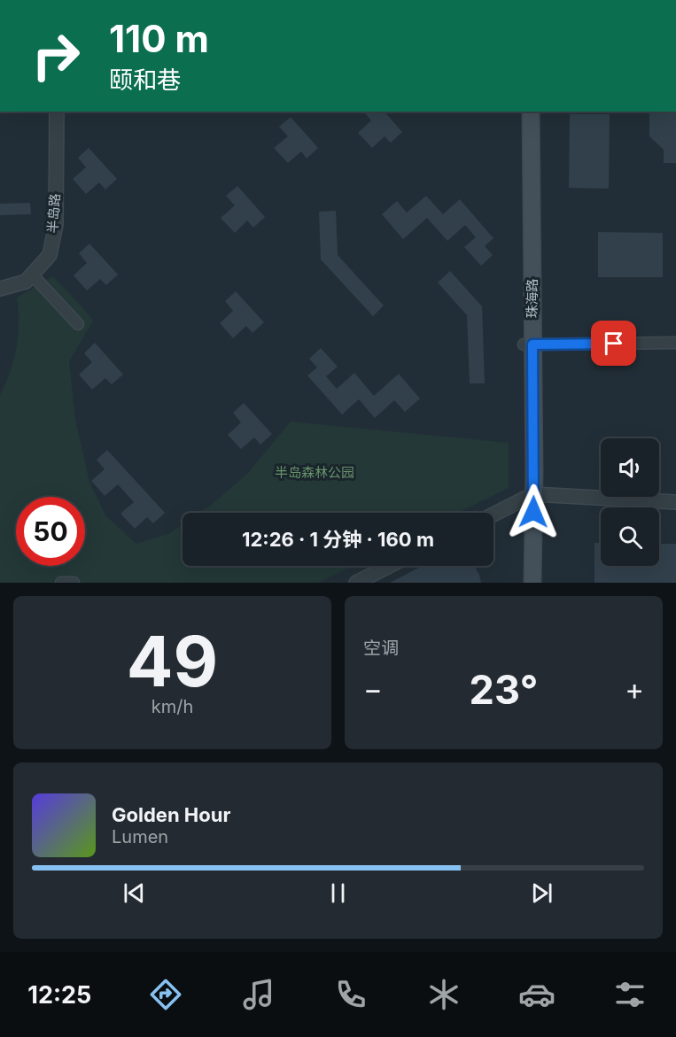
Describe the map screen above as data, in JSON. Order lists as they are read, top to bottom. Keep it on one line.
{"streets":{"main road":["珠海路"],"street":["半岛路"]},"parks":["半岛森林公园"],"page":{"turn":["110 m","颐和巷"],"limit":"50","trip":"12:26 · 1 分钟 · 160 m","tile":[["49","km/h"],"空调"],"heat":["−","23°","+"],"song":["Golden Hour","Lumen"],"tabs":"12:25"}}
